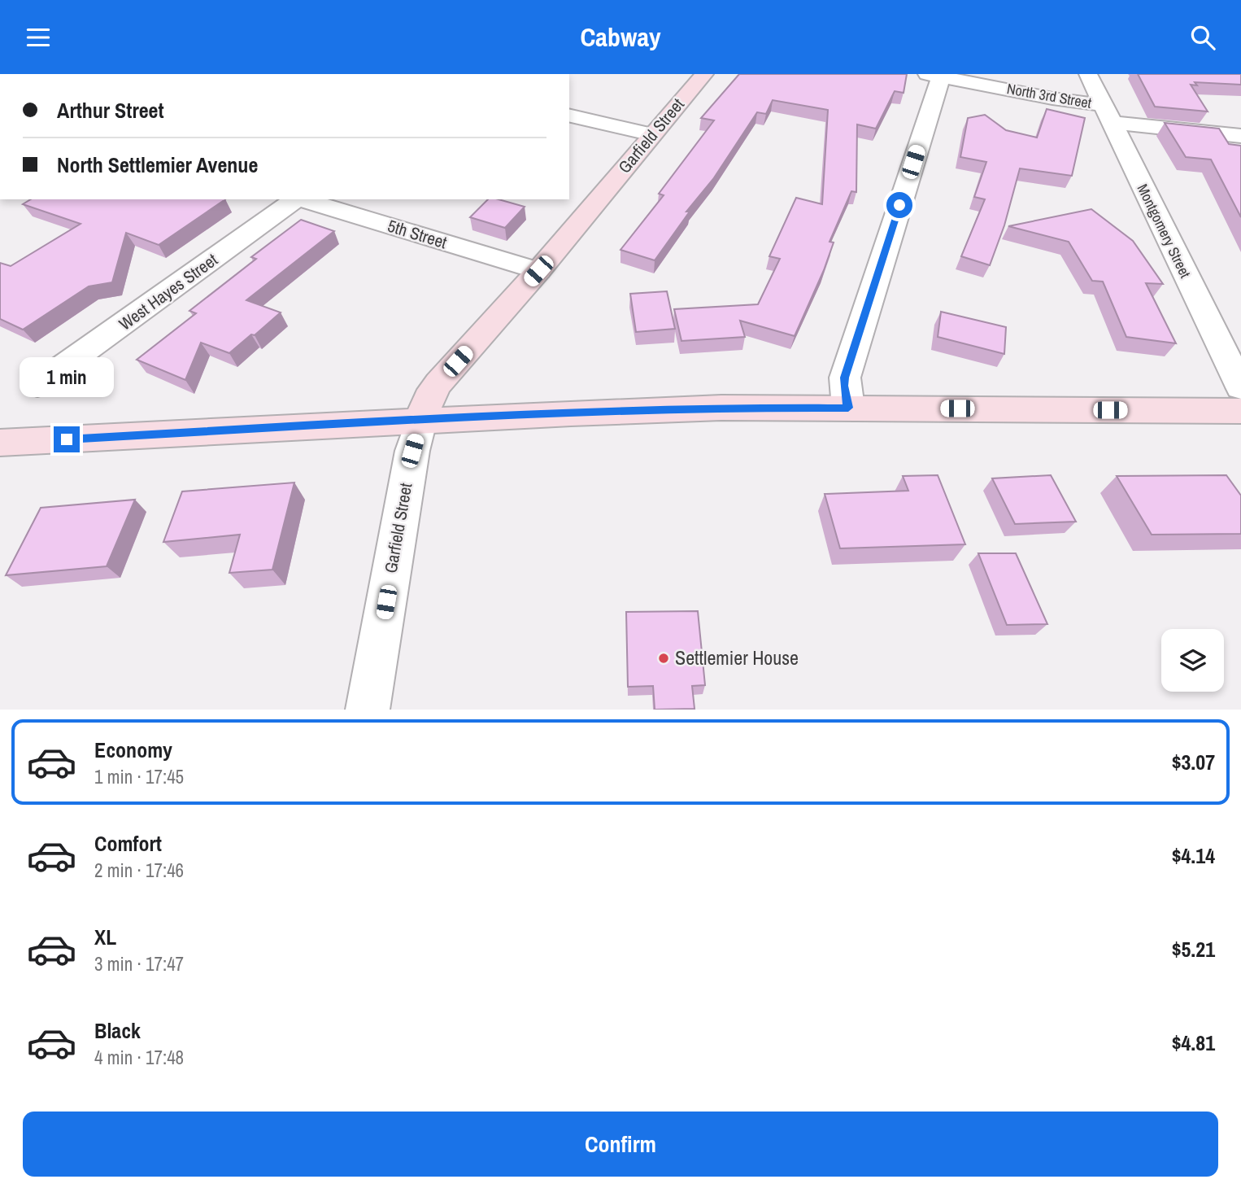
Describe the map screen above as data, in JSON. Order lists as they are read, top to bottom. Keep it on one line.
{"streets":{"main road":["Garfield Street"],"street":["North 3rd Street","Montgomery Street","5th Street","West Hayes Street"]},"crossings":[["North 3rd Street","Montgomery Street"],["Garfield Street","5th Street"]],"places":["Settlemier House"],"page":{"header":"Cabway","banner":["Arthur Street","North Settlemier Avenue"],"bubble":"1 min","list":[{"name":"Economy","note":"1 min · 17:45","value":"$3.07"},{"name":"Comfort","note":"2 min · 17:46","value":"$4.14"},{"name":"XL","note":"3 min · 17:47","value":"$5.21"},{"name":"Black","note":"4 min · 17:48","value":"$4.81"}],"buttons":"Confirm"}}
